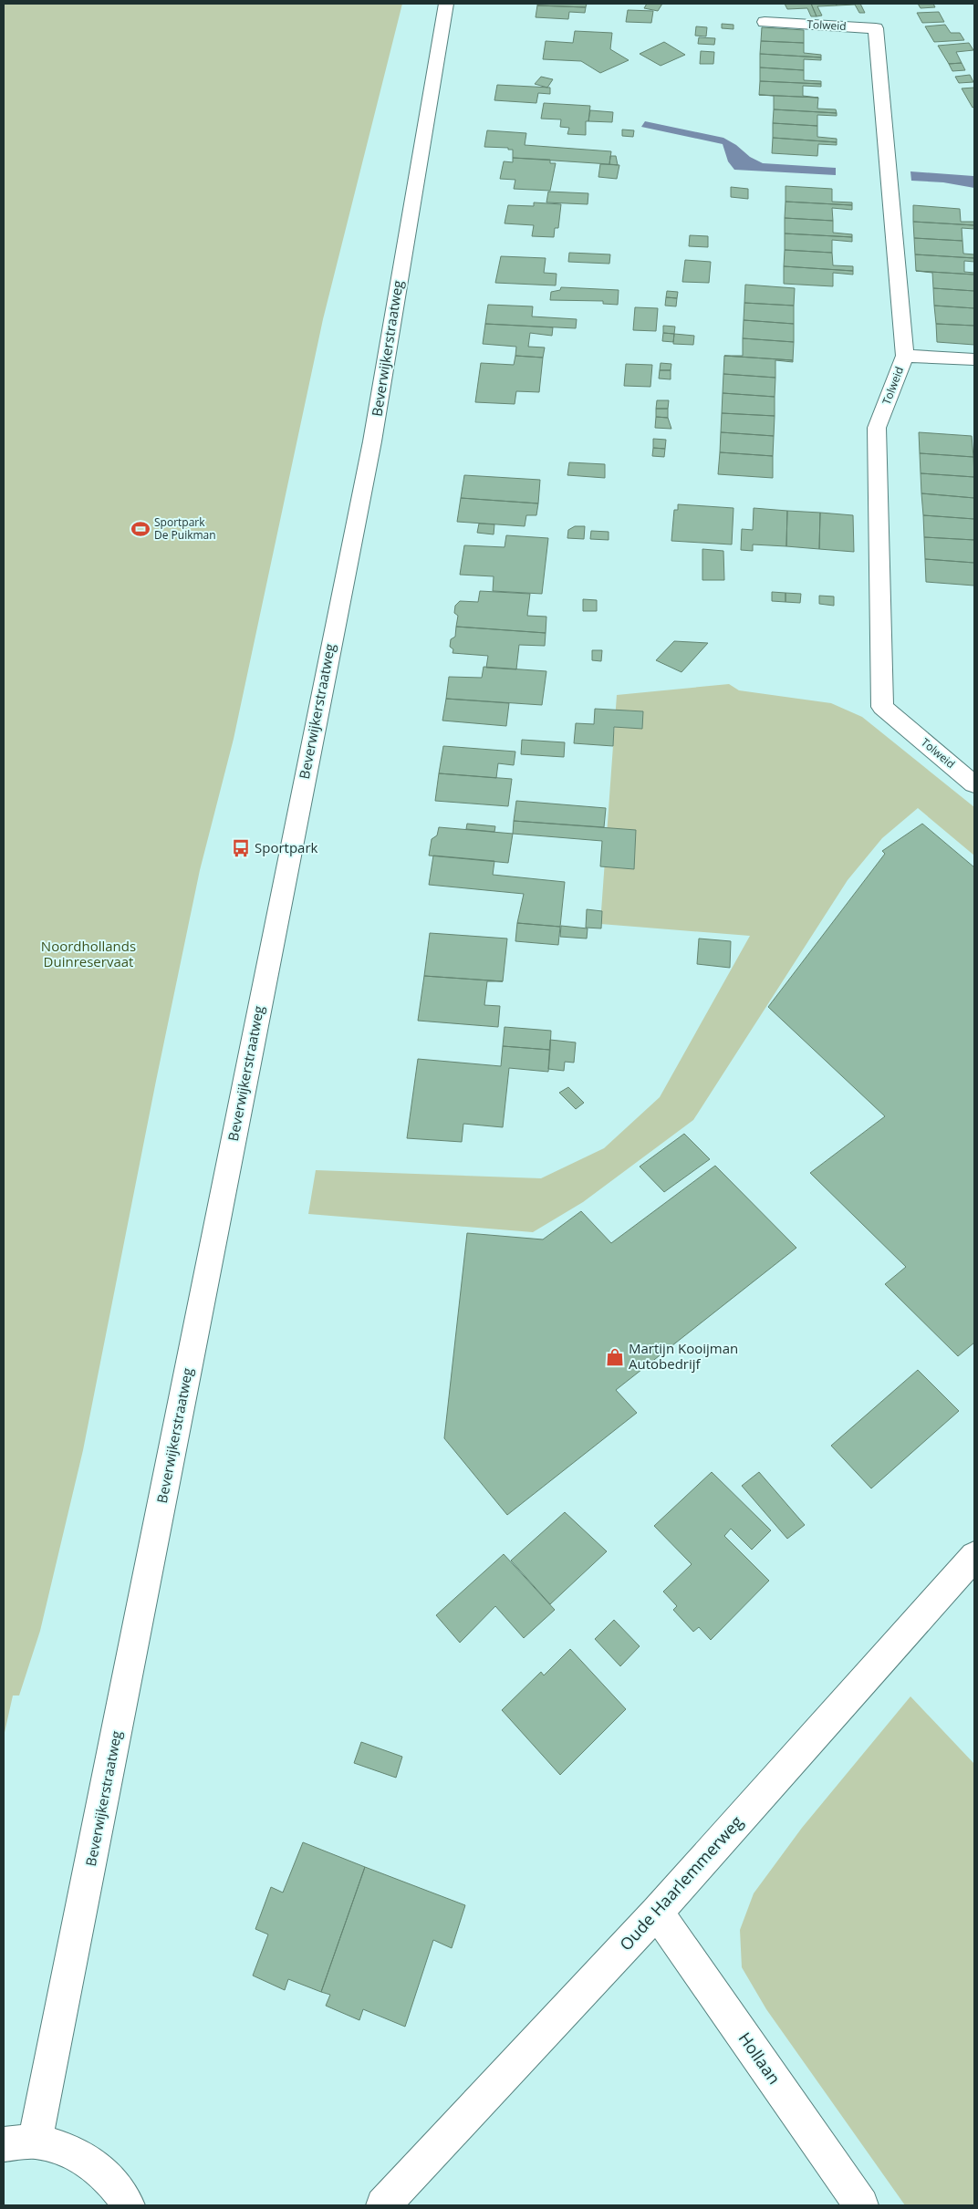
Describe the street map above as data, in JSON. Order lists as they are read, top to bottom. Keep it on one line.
{"streets":{"main road":["Tolweid","Beverwijkerstraatweg","Oude Haarlemmerweg","Hollaan"]},"crossings":[["Oude Haarlemmerweg","Hollaan"]],"parks":["Noordhollands Duinreservaat"],"places":{"sports":["Sportpark De Puikman"],"bus stop":["Sportpark"],"shop":["Martijn Kooijman Autobedrijf"]}}
